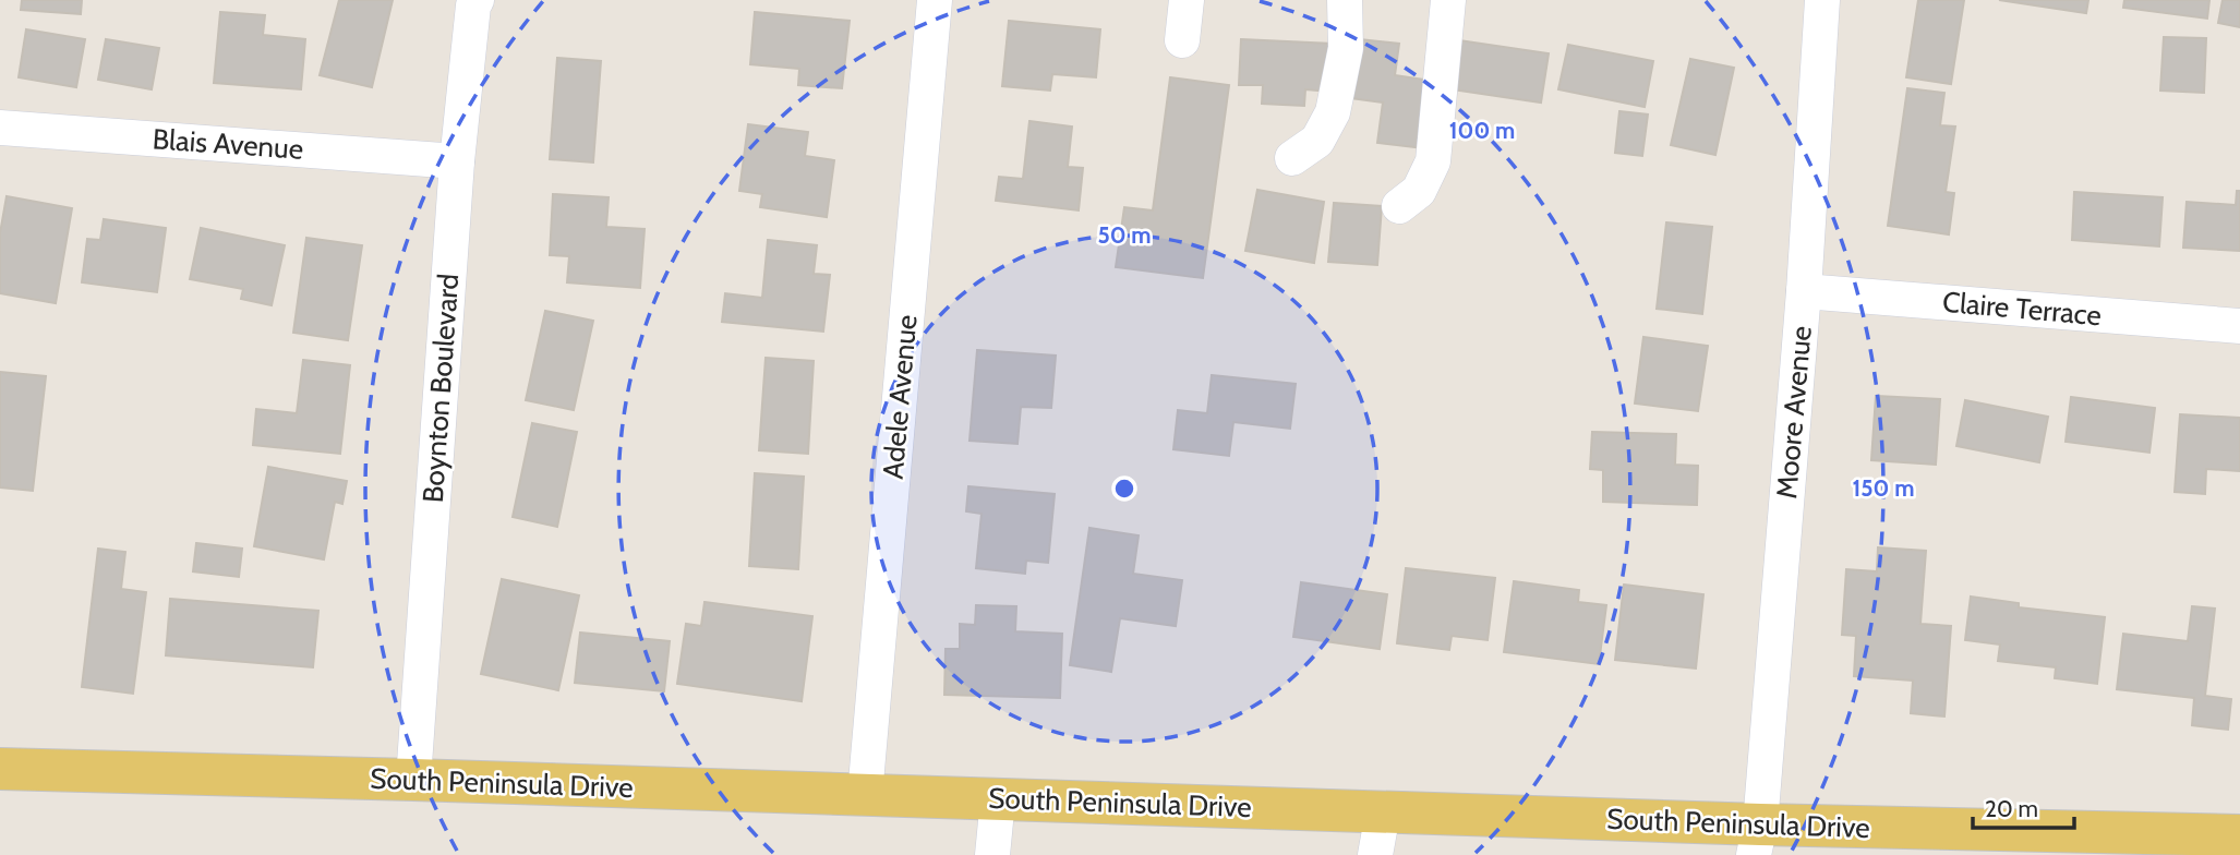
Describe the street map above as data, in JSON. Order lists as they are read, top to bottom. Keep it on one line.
{"streets":{"main road":["South Peninsula Drive"],"street":["Blais Avenue","Claire Terrace","Boynton Boulevard","Adele Avenue","Moore Avenue"]},"crossings":[["Blais Avenue","Boynton Boulevard"],["Claire Terrace","Moore Avenue"],["Boynton Boulevard","South Peninsula Drive"],["Adele Avenue","South Peninsula Drive"],["Moore Avenue","South Peninsula Drive"]],"scale_bar":"20 m","rings":["100 m","50 m","150 m"]}
